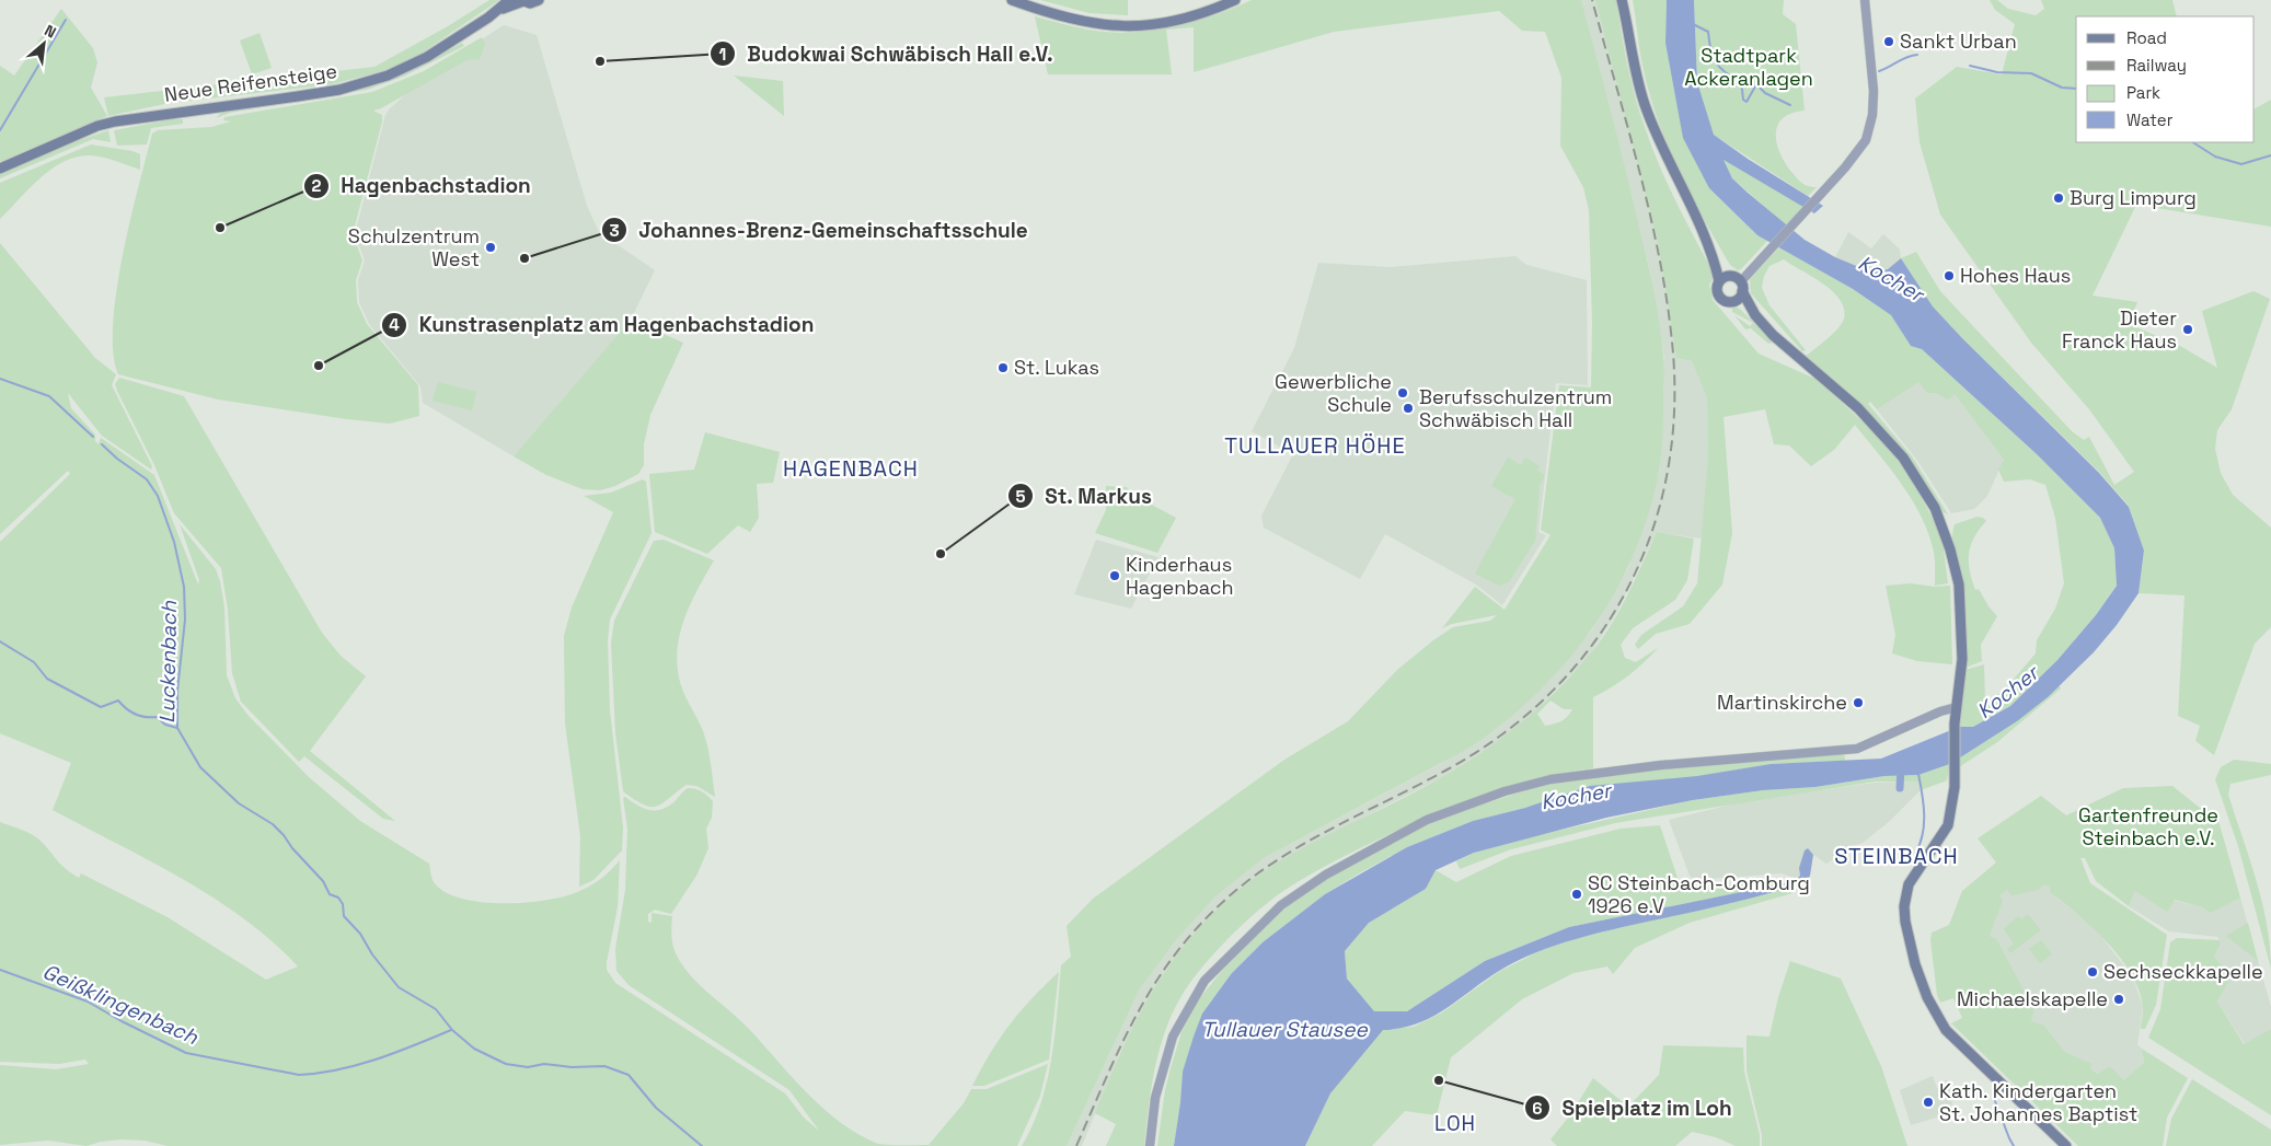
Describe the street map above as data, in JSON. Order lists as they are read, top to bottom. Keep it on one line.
{"streets":{"main road":["Neue Reifensteige"]},"districts":["TULLAUER HÖHE","HAGENBACH","STEINBACH","LOH"],"water":["Kocher","Luckenbach","Geißklingenbach","Tullauer Stausee"],"parks":["Stadtpark Ackeranlagen","Gartenfreunde Steinbach e.V."],"places":["Sankt Urban","Budokwai Schwäbisch Hall e.V.","Burg Limpurg","Hagenbachstadion","Schulzentrum West","Johannes-Brenz-Gemeinschaftsschule","Hohes Haus","Dieter Franck Haus","Kunstrasenplatz am Hagenbachstadion","St. Lukas","Gewerbliche Schule","Berufsschulzentrum Schwäbisch Hall","St. Markus","Kinderhaus Hagenbach","Martinskirche","SC Steinbach-Comburg 1926 e.V","Sechseckkapelle","Michaelskapelle","Spielplatz im Loh","Kath. Kindergarten St. Johannes Baptist"],"legend":["Road","Railway","Park","Water"],"north":"top right"}
